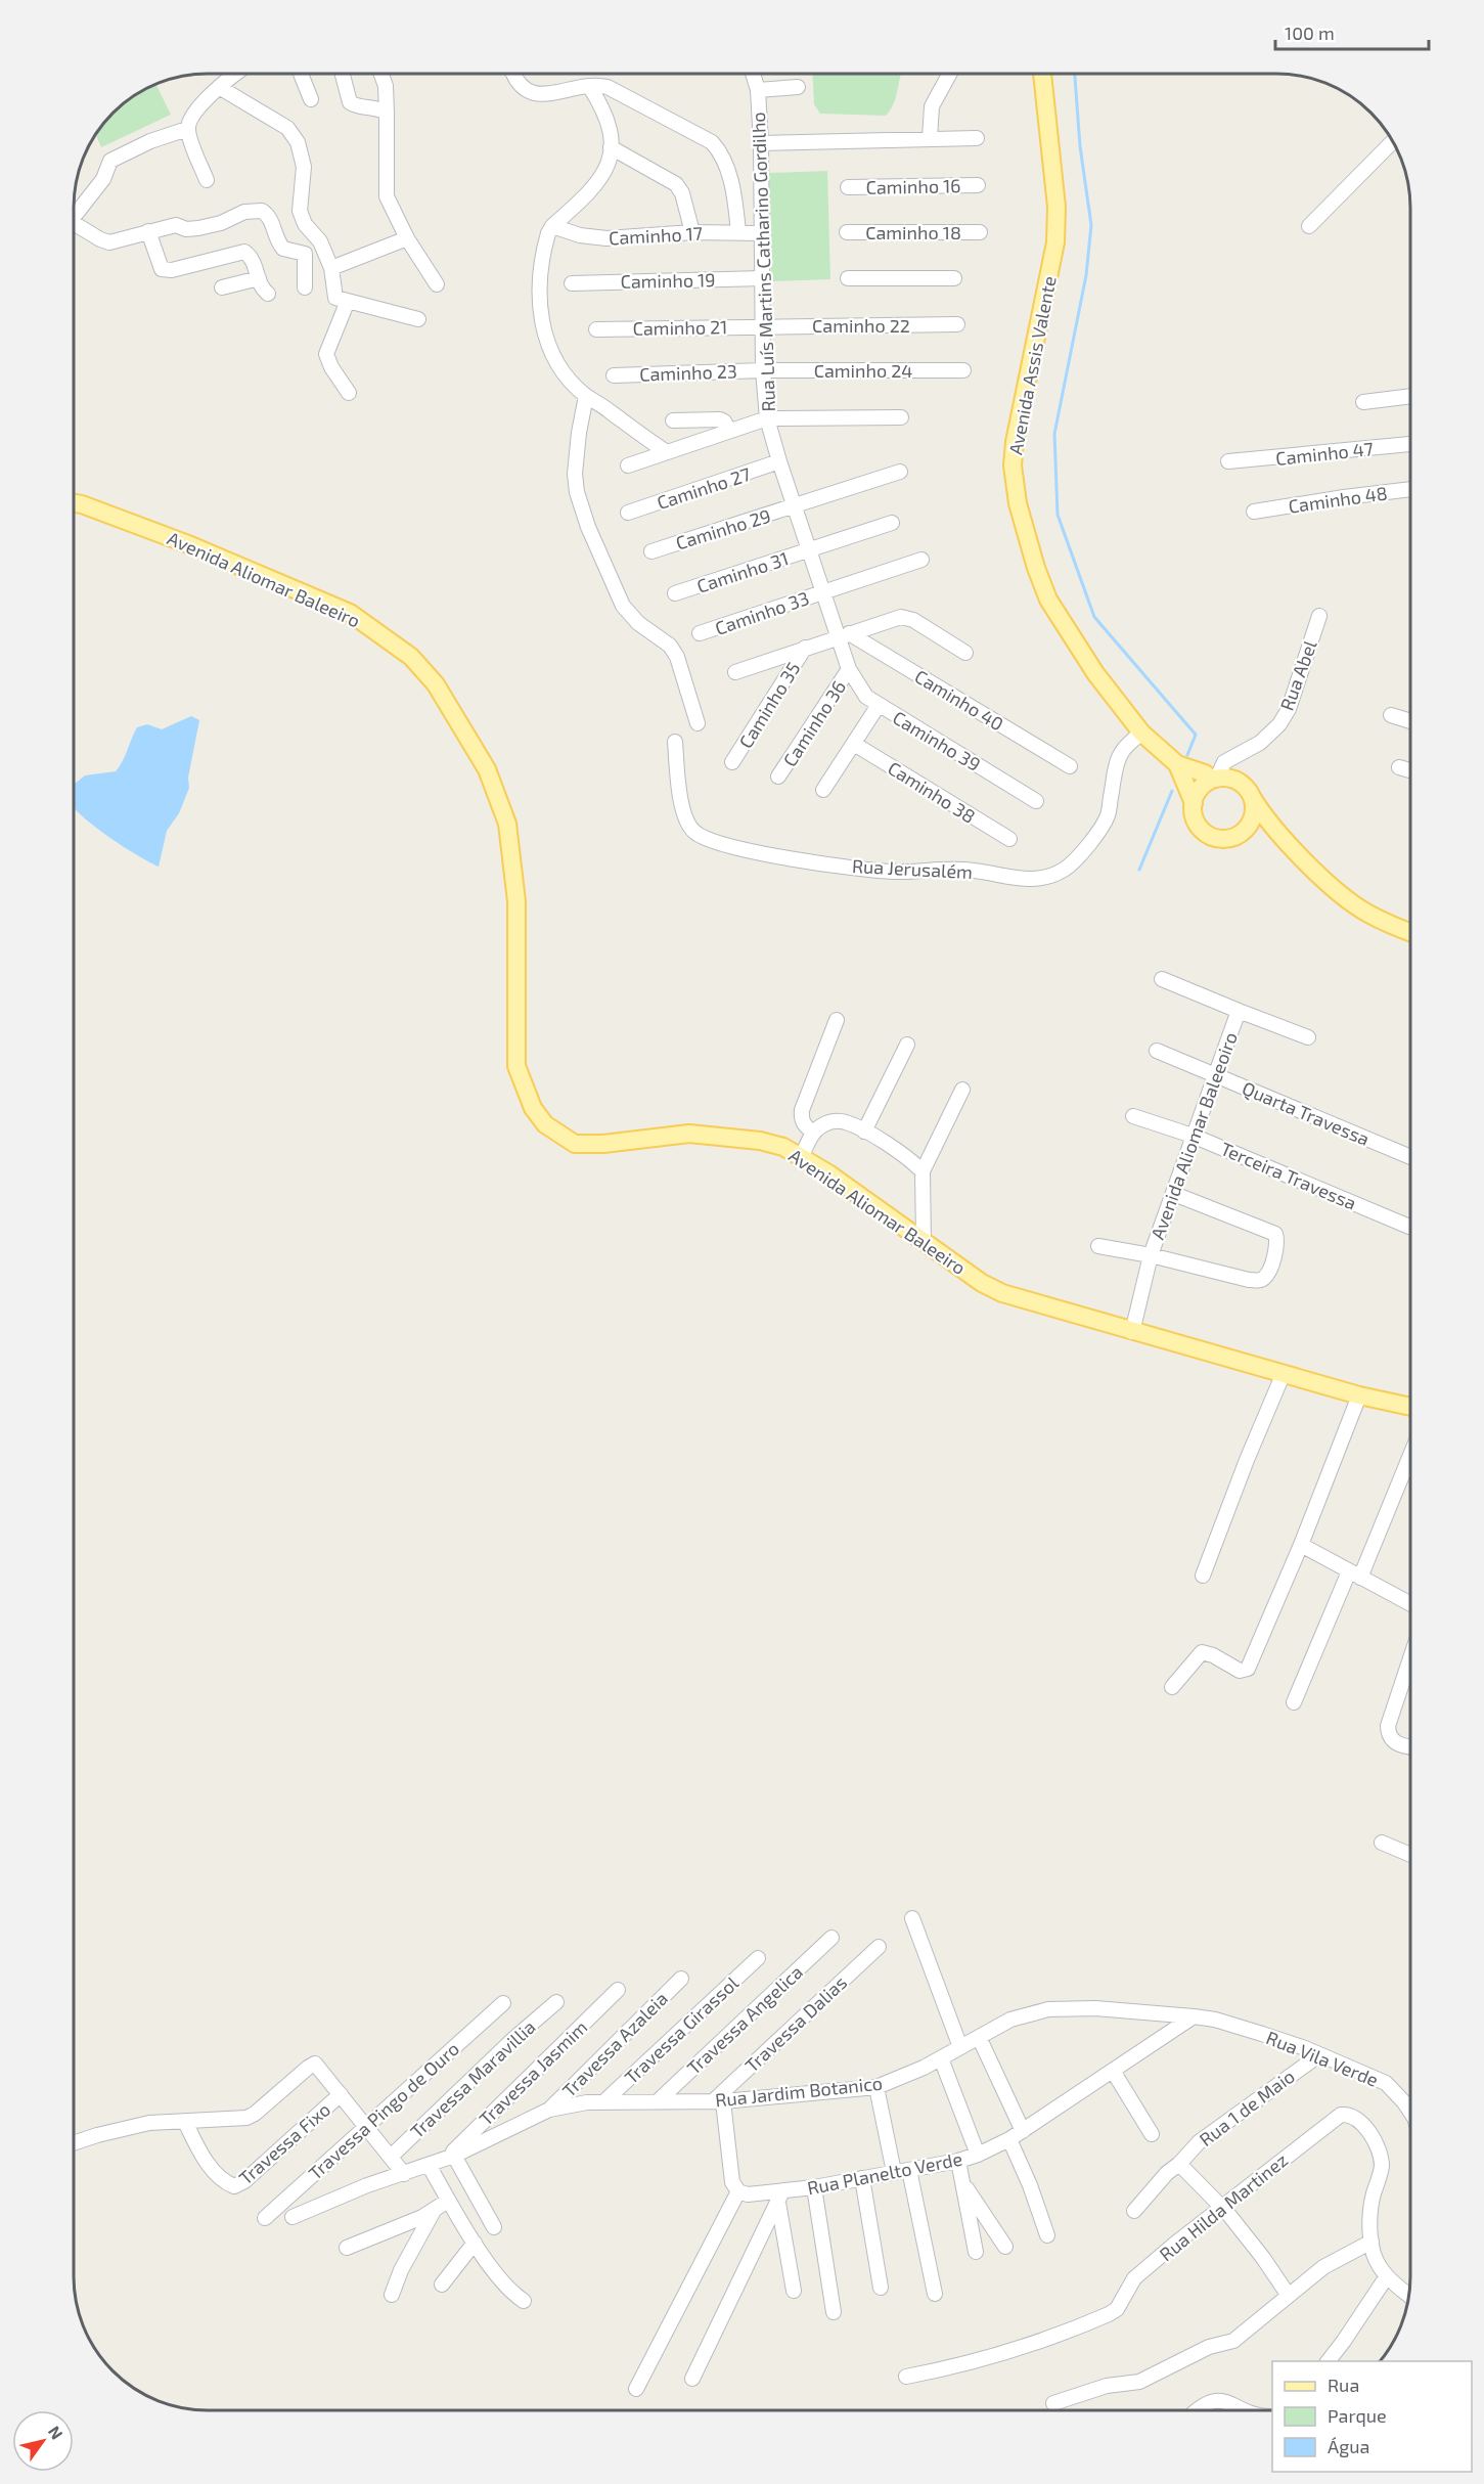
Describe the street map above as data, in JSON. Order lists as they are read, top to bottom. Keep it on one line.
{"streets":{"main road":["Avenida Assis Valente","Avenida Aliomar Baleeiro"],"street":["Caminho 16","Caminho 18","Caminho 17","Rua Luís Martins Catharino Gordilho","Caminho 19","Caminho 22","Caminho 21","Caminho 24","Caminho 23","Caminho 47","Caminho 27","Caminho 48","Caminho 29","Caminho 31","Caminho 33","Rua Abel","Caminho 40","Caminho 35","Caminho 36","Caminho 39","Caminho 38","Rua Jerusalém","Quarta Travessa","Avenida Aliomar Baleeoiro","Terceira Travessa","Travessa Angelica","Travessa Dalias","Travessa Girassol","Travessa Azaleia","Rua Vila Verde","Travessa Jasmim","Travessa Maravillia","Rua Jardim Botanico","Rua 1 de Maio","Travessa Pingo de Ouro","Travessa Fixo","Rua Planelto Verde","Rua Hilda Martinez"]},"crossings":[["Caminho 17","Rua Luís Martins Catharino Gordilho"],["Rua Luís Martins Catharino Gordilho","Caminho 19"],["Rua Luís Martins Catharino Gordilho","Caminho 22"],["Rua Luís Martins Catharino Gordilho","Caminho 21"],["Rua Luís Martins Catharino Gordilho","Caminho 24"],["Rua Luís Martins Catharino Gordilho","Caminho 23"],["Rua Luís Martins Catharino Gordilho","Caminho 27"],["Rua Luís Martins Catharino Gordilho","Caminho 29"],["Rua Luís Martins Catharino Gordilho","Caminho 31"],["Rua Luís Martins Catharino Gordilho","Caminho 33"],["Rua Luís Martins Catharino Gordilho","Caminho 40"],["Rua Luís Martins Catharino Gordilho","Caminho 35"],["Rua Luís Martins Catharino Gordilho","Caminho 36"],["Rua Luís Martins Catharino Gordilho","Caminho 39"],["Caminho 22","Caminho 21"],["Avenida Assis Valente","Rua Abel"],["Avenida Assis Valente","Rua Jerusalém"],["Caminho 24","Caminho 23"],["Avenida Aliomar Baleeiro","Avenida Aliomar Baleeoiro"],["Caminho 40","Caminho 35"],["Caminho 36","Caminho 39"],["Quarta Travessa","Avenida Aliomar Baleeoiro"],["Avenida Aliomar Baleeoiro","Terceira Travessa"],["Travessa Angelica","Rua Jardim Botanico"],["Travessa Dalias","Rua Jardim Botanico"],["Travessa Girassol","Rua Jardim Botanico"],["Travessa Azaleia","Rua Jardim Botanico"],["Rua Vila Verde","Rua Jardim Botanico"],["Rua Vila Verde","Rua 1 de Maio"],["Rua Vila Verde","Rua Planelto Verde"],["Travessa Jasmim","Rua Jardim Botanico"],["Rua Jardim Botanico","Rua Planelto Verde"]],"legend":["Rua","Parque","Água"],"scale_bar":"100 m","north":"top right"}
